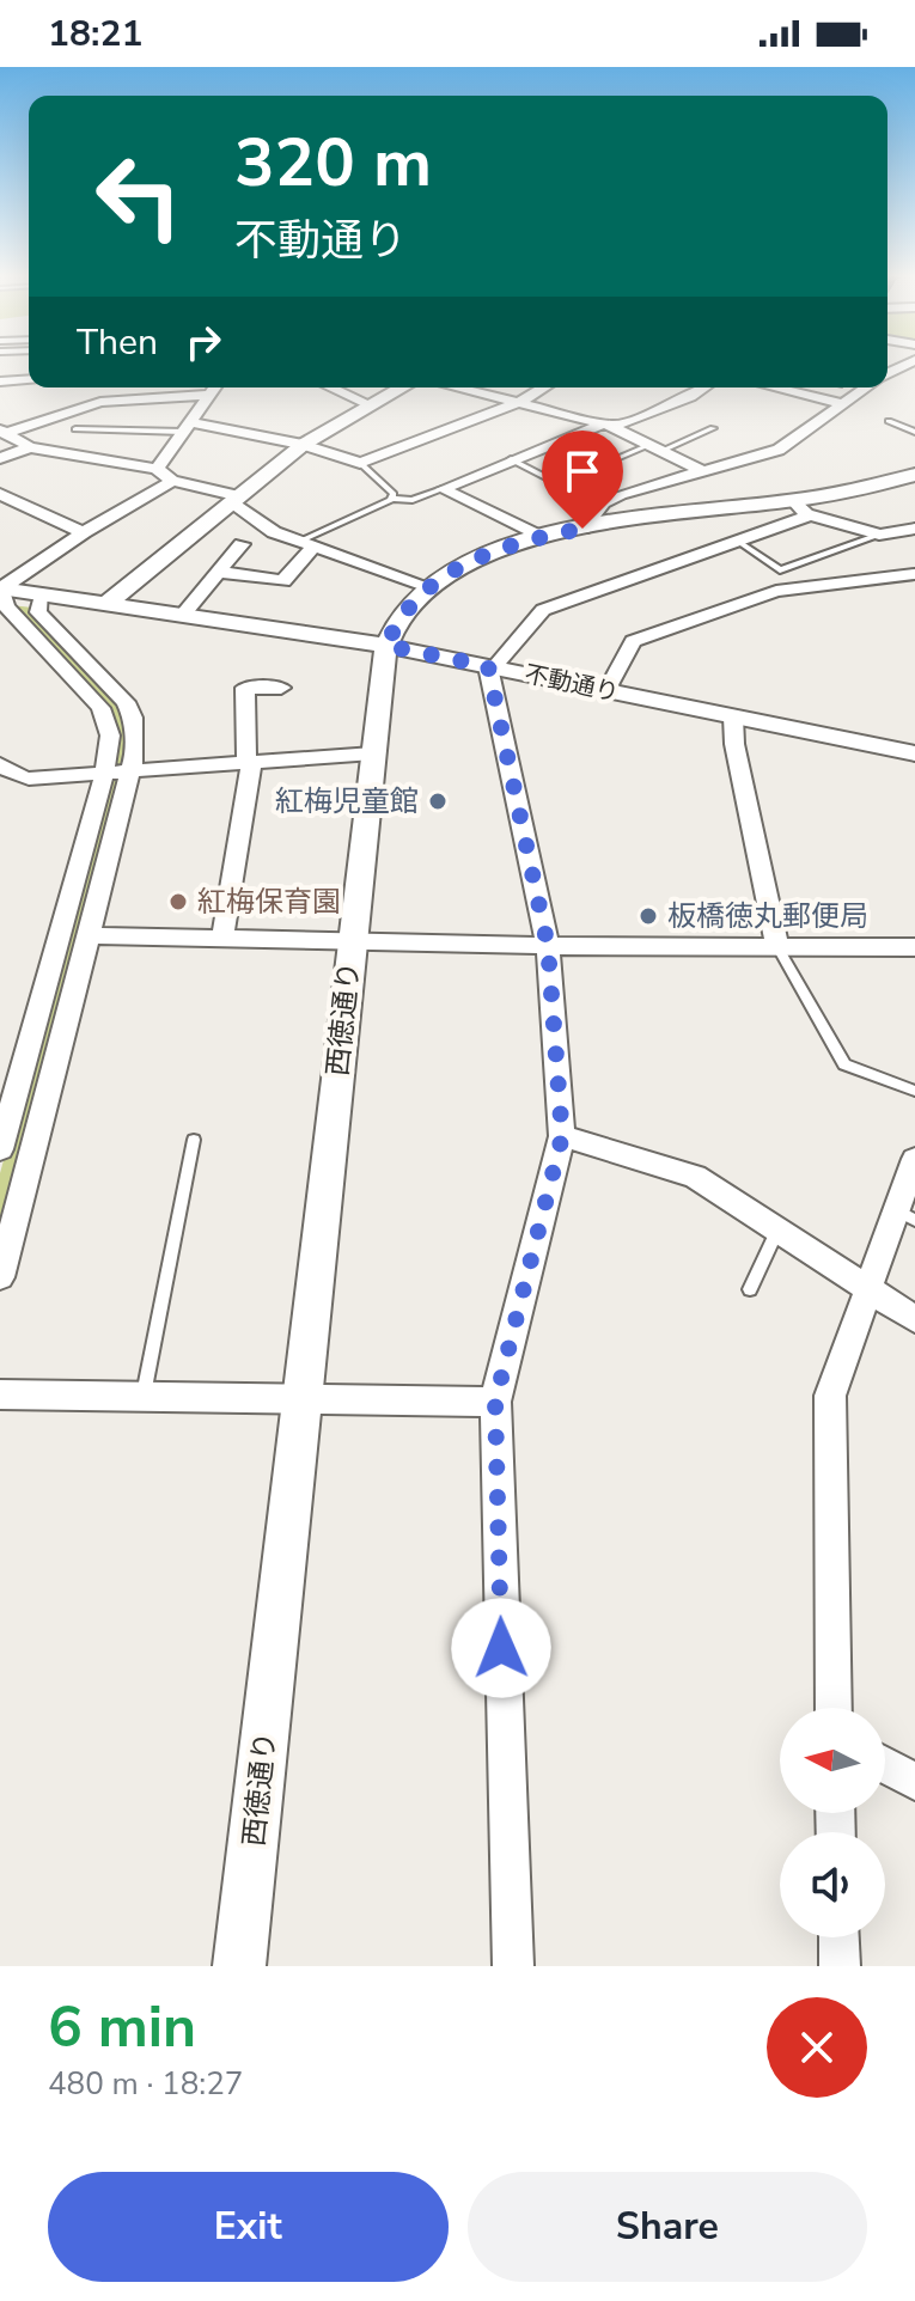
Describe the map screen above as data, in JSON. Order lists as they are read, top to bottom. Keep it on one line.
{"streets":{"street":["不動通り","西徳通り"]},"crossings":[["不動通り","西徳通り"]],"places":["紅梅児童館","紅梅保育園","板橋徳丸郵便局"],"north":"left","page":{"status":"18:21","turn":["320 m","不動通り"],"then":"Then","heading":["6 min","480 m · 18:27"],"buttons":["Exit","Share"]}}
